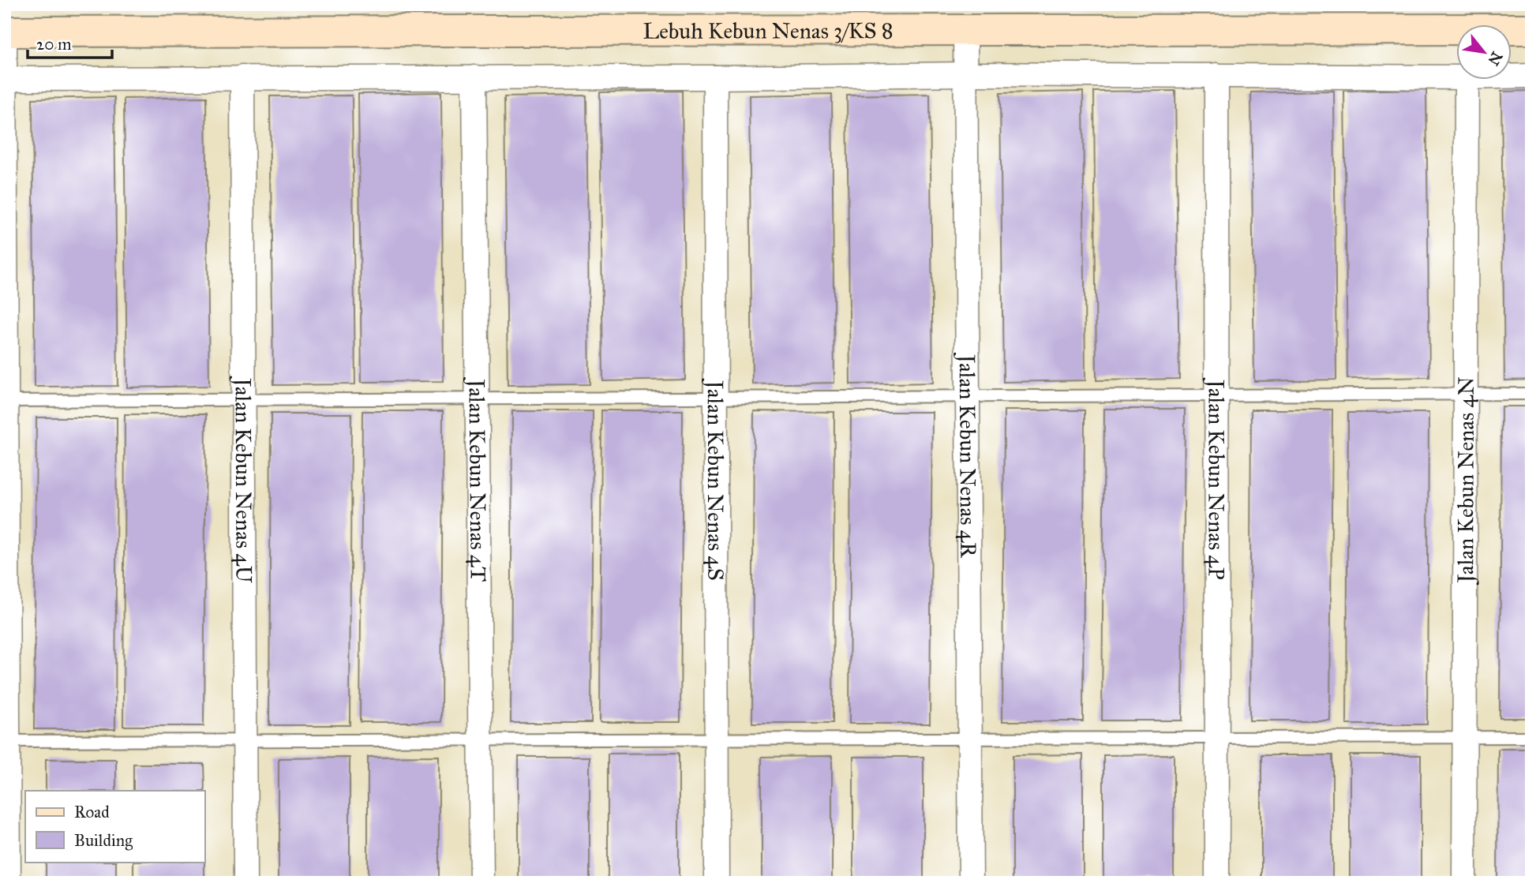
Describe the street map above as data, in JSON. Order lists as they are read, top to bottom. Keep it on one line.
{"streets":{"street":["Lebuh Kebun Nenas 3/KS 8","Jalan Kebun Nenas 4R","Jalan Kebun Nenas 4P","Jalan Kebun Nenas 4U","Jalan Kebun Nenas 4T","Jalan Kebun Nenas 4S","Jalan Kebun Nenas 4N"]},"crossings":[["Lebuh Kebun Nenas 3/KS 8","Jalan Kebun Nenas 4R"]],"legend":["Road","Building"],"scale_bar":"20 m","north":"bottom right"}
